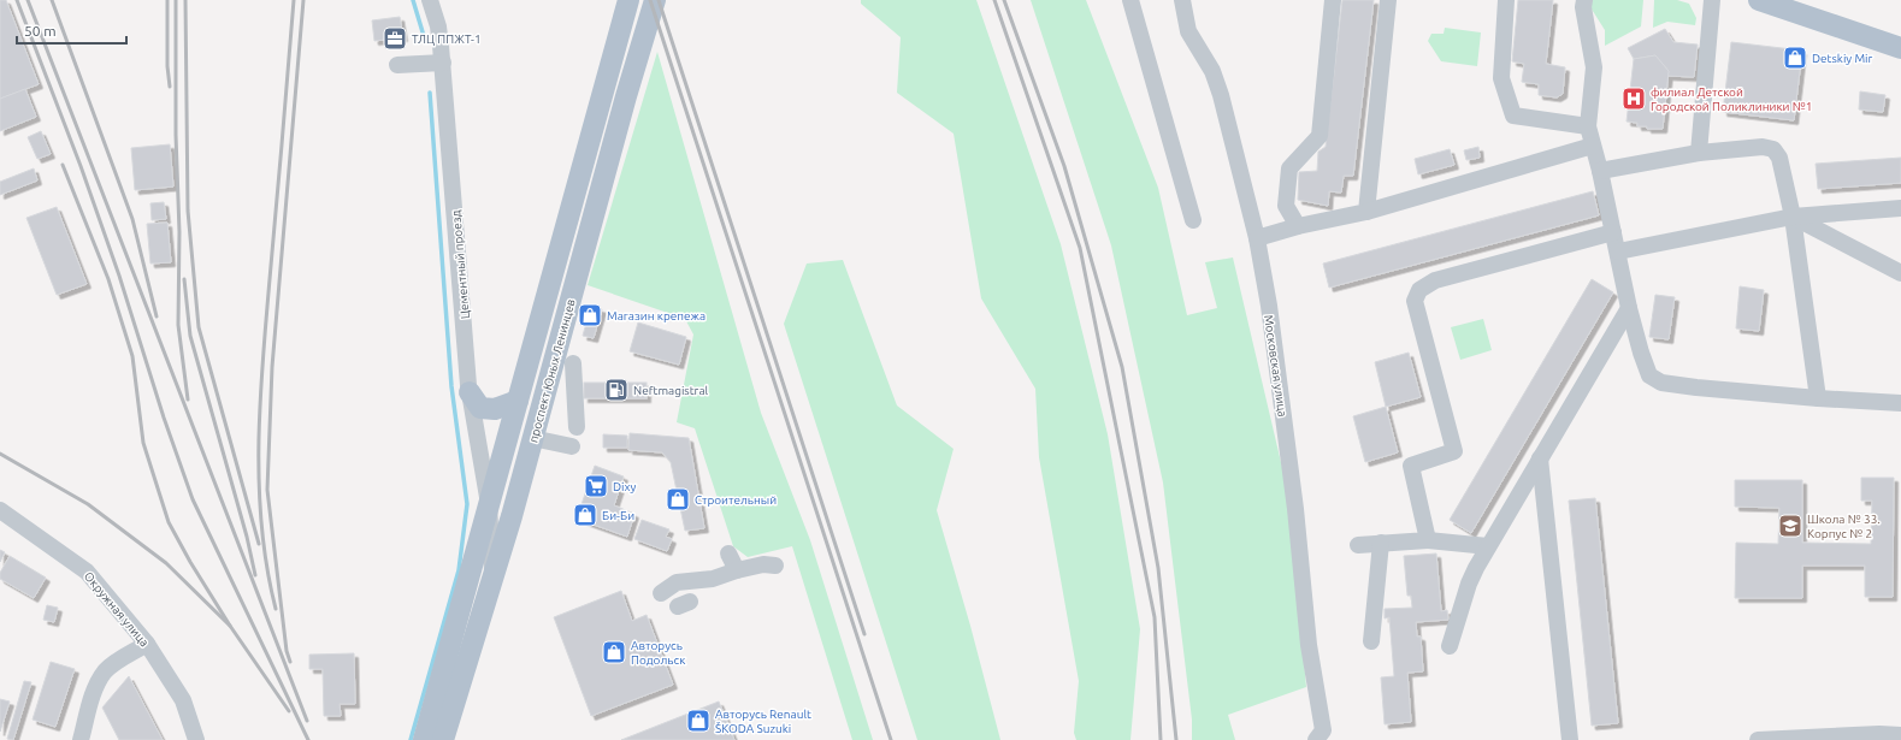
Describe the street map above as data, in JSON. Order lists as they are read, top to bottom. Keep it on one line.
{"streets":{"main road":["проспект Юных Ленинцев"],"street":["Цементный проезд","Московская улица","Окружная улица"]},"crossings":[["Цементный проезд","проспект Юных Ленинцев"]],"places":{"office":["ТЛЦ ППЖТ-1"],"shop":["Detskiy Mir","Магазин крепежа","Строительный","Би-Би","Авторусь Подольск","Авторусь Renault ŠKODA Suzuki"],"hospital":["филиал Детской Городской Поликлиники №1"],"fuel station":["Neftmagistral"],"supermarket":["Dixy"],"school or university":["Школа № 33. Корпус № 2"]},"scale_bar":"50 m"}
